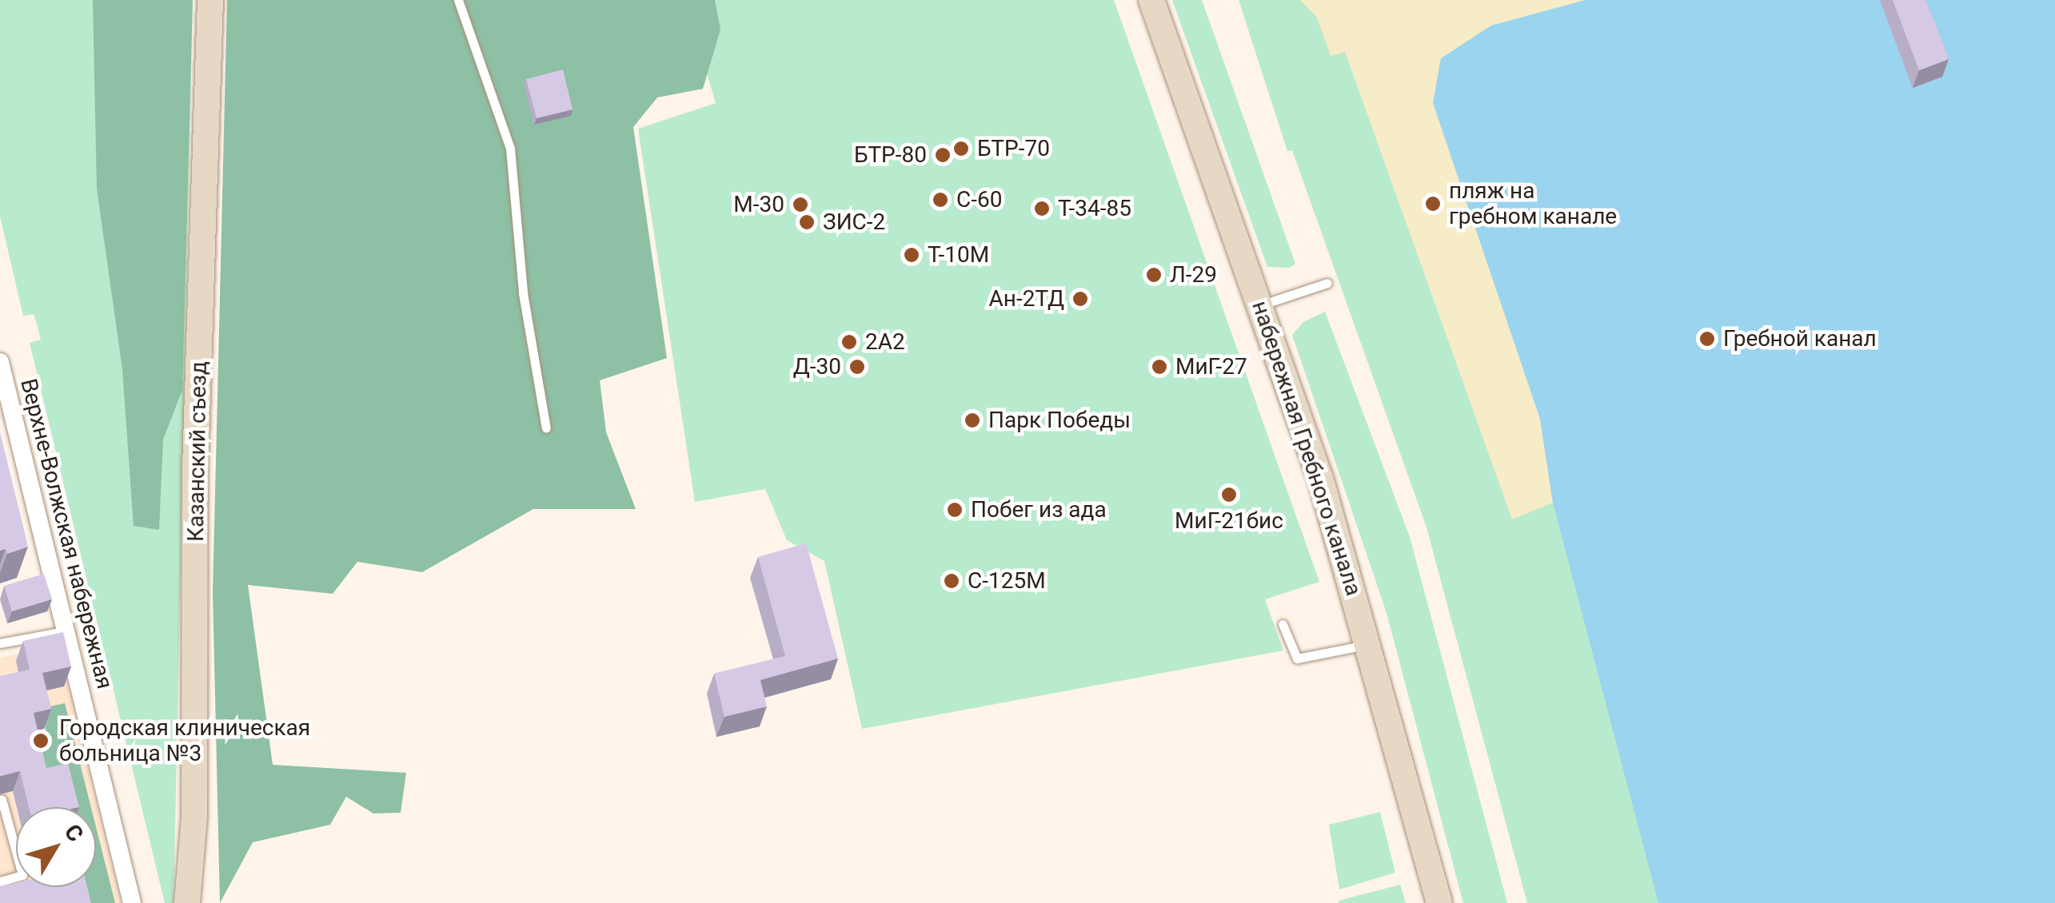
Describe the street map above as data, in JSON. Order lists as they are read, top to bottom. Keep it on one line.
{"streets":{"street":["набережная Гребного канала","Казанский съезд","Верхне-Волжская набережная"]},"places":["БТР-70","БТР-80","С-60","пляж на гребном канале","М-30","T-34-85","ЗИС-2","Т-10М","Л-29","Ан-2ТД","Гребной канал","2А2","Д-30","МиГ-27","Парк Победы","МиГ-21бис","Побег из ада","С-125М","Городская клиническая больница №3"],"north":"top right"}
